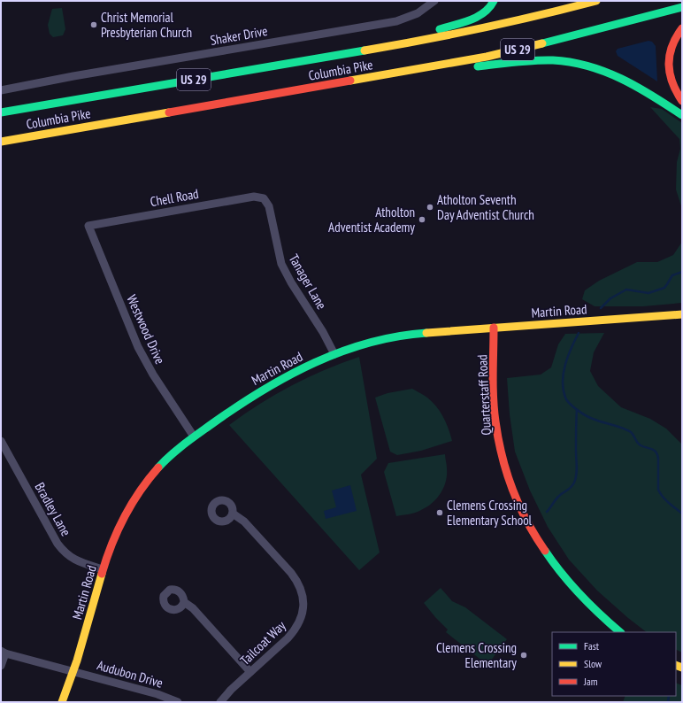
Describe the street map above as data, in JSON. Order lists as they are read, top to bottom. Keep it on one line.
{"streets":{"main road":["US 29","Columbia Pike","Martin Road","Quarterstaff Road"],"street":["Shaker Drive","Chell Road","Tanager Lane","Westwood Drive","Bradley Lane","Tailcoat Way","Audubon Drive"]},"crossings":[["Chell Road","Tanager Lane"],["Chell Road","Westwood Drive"],["Tanager Lane","Martin Road"],["Martin Road","Westwood Drive"],["Martin Road","Quarterstaff Road"],["Martin Road","Bradley Lane"],["Martin Road","Audubon Drive"]],"places":["Christ Memorial Presbyterian Church","Atholton Seventh Day Adventist Church","Atholton Adventist Academy","Clemens Crossing Elementary School","Clemens Crossing Elementary"],"legend":["Fast","Slow","Jam"]}
